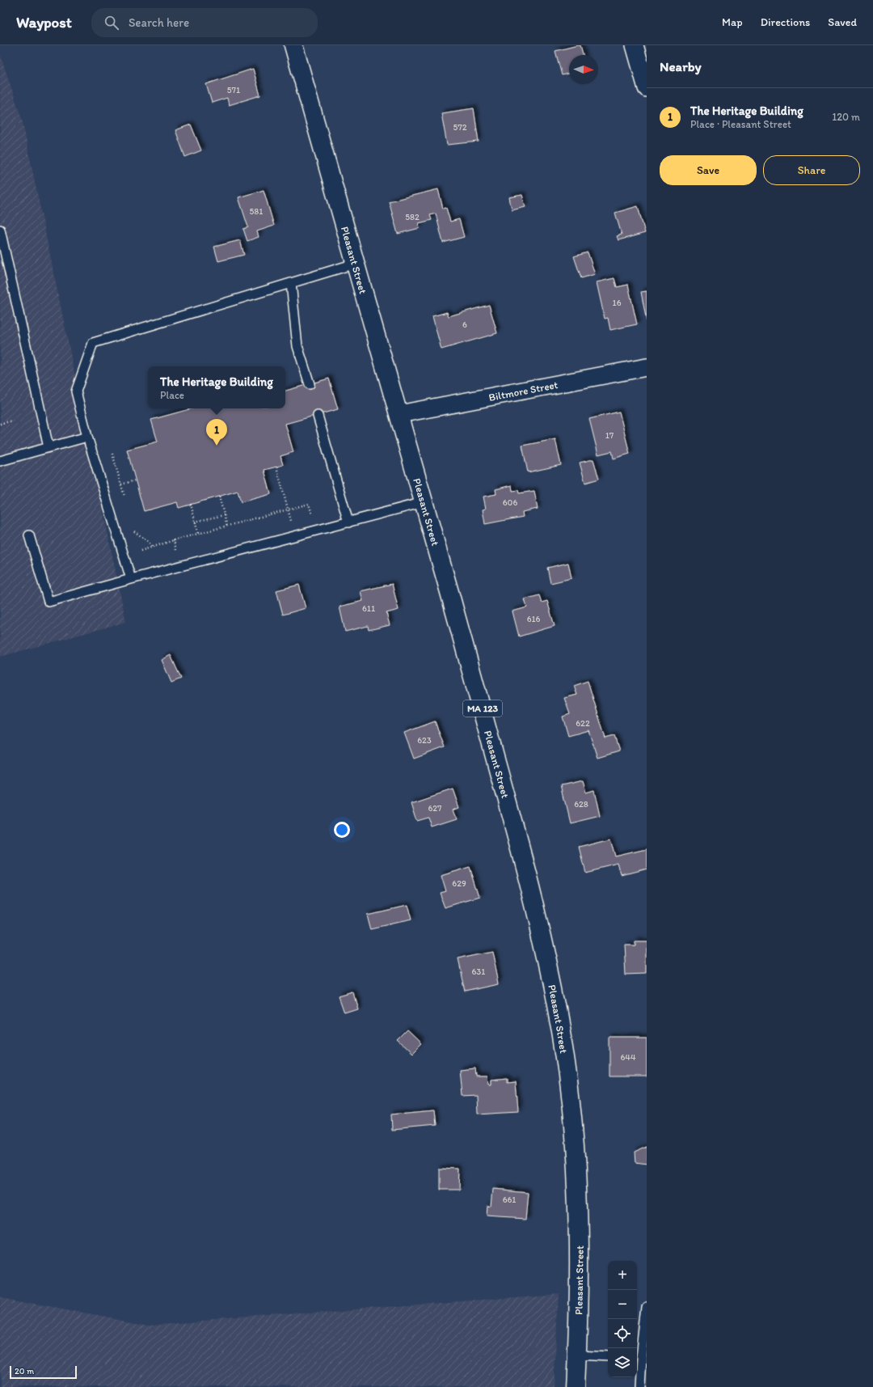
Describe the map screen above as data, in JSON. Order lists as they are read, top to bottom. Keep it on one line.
{"streets":{"highway":["Pleasant Street","MA 123"],"street":["Biltmore Street"]},"crossings":[["Pleasant Street","Biltmore Street"]],"house_numbers":["571","572","581","582","16","6","17","606","611","616","622","623","628","627","629","631","644","661"],"scale_bar":"20 m","north":"right","page":{"header":"Waypost","search":"Search here","nav":["Map","Directions","Saved"],"heading":"Nearby","list":[{"mark":"1","name":"The Heritage Building","note":"Place · Pleasant Street","value":"120 m"}],"buttons":["Save","Share"],"popup":["The Heritage Building","Place"],"pins":"1","map_buttons":["+","−"],"scale":"20 m"}}
